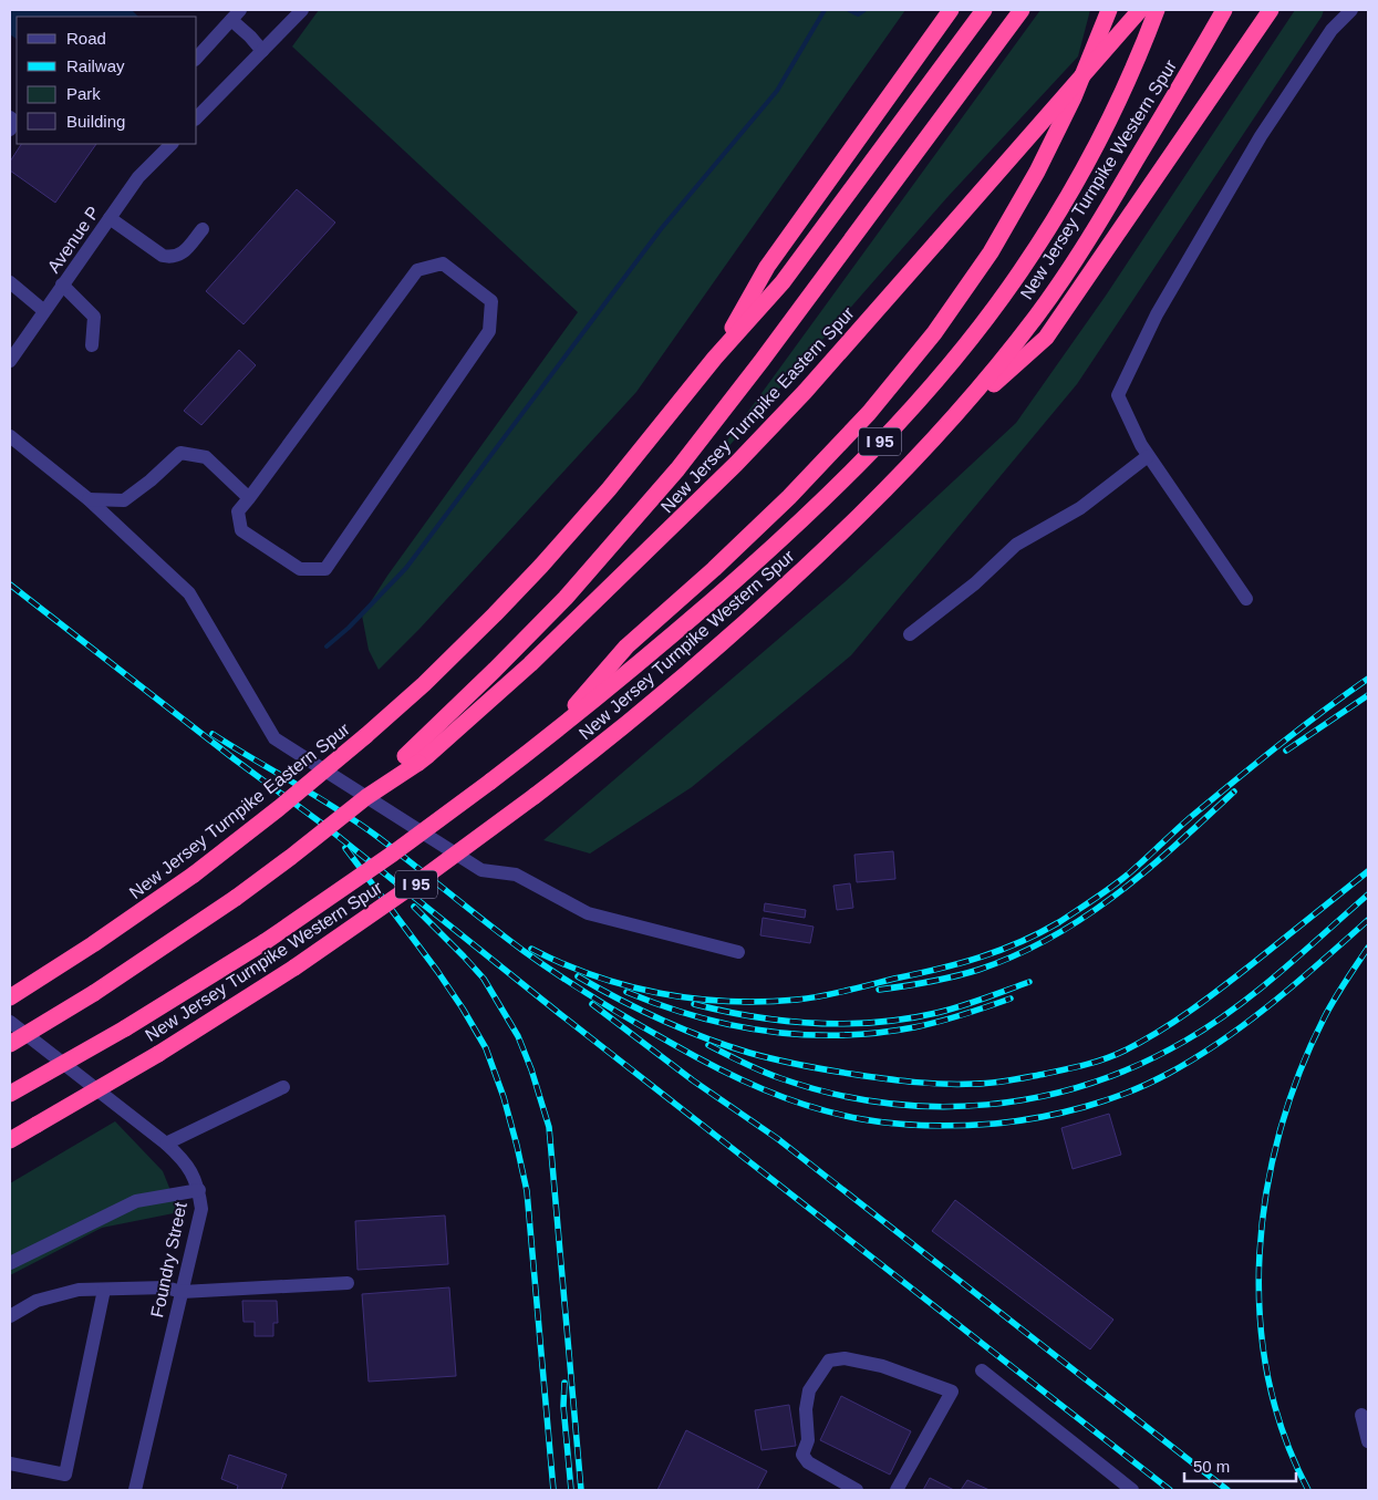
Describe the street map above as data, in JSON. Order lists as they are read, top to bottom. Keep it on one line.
{"streets":{"highway":["New Jersey Turnpike Western Spur","New Jersey Turnpike Eastern Spur","I 95"],"street":["Avenue P","Foundry Street"]},"legend":["Road","Railway","Park","Building"],"scale_bar":"50 m"}
